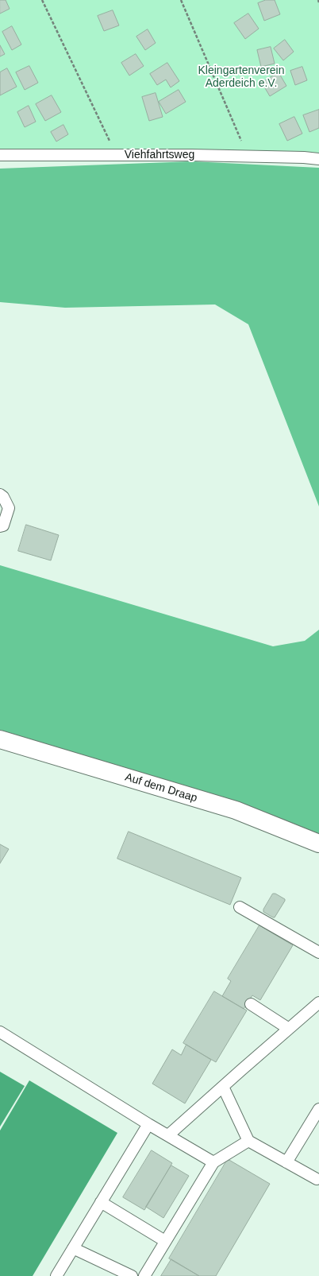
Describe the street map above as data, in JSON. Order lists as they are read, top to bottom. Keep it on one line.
{"streets":{"street":["Auf dem Draap"],"lane":["Viehfahrtsweg"]},"parks":["Kleingartenverein Aderdeich e.V."]}
